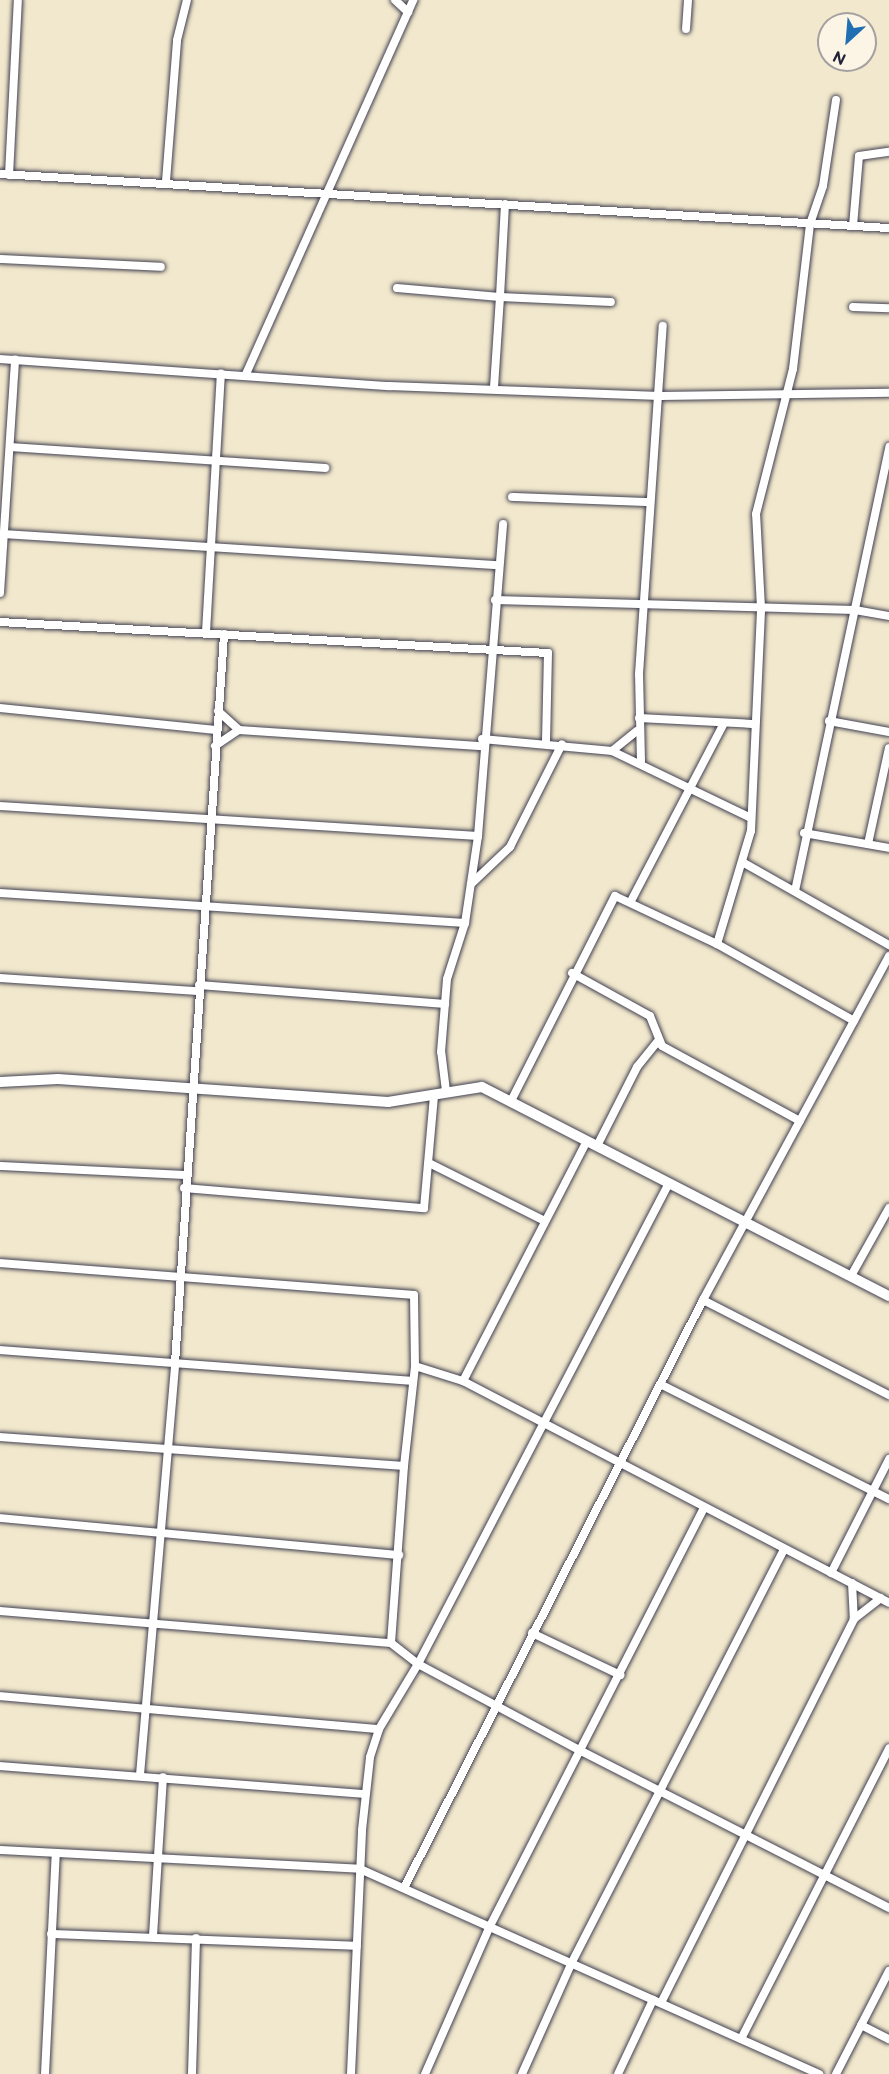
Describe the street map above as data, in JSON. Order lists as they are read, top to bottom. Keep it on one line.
{"north":"bottom left"}
